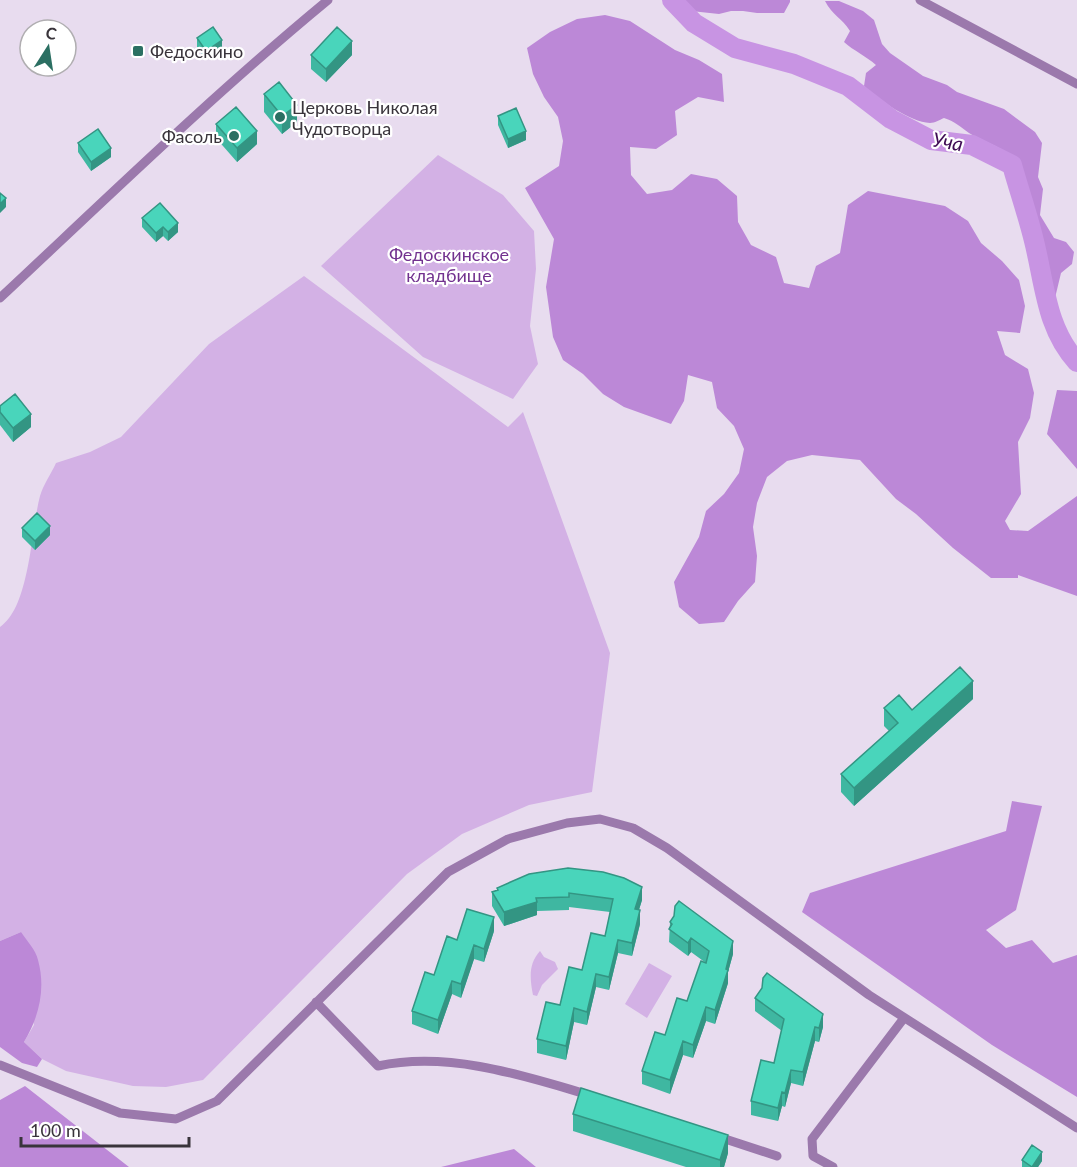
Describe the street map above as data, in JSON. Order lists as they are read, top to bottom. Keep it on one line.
{"water":["Уча"],"parks":["Федоскинское кладбище"],"places":{"transit":["Федоскино"],"other":["Церковь Николая Чудотворца","Фасоль"]},"scale_bar":"100 m","north":"top"}
